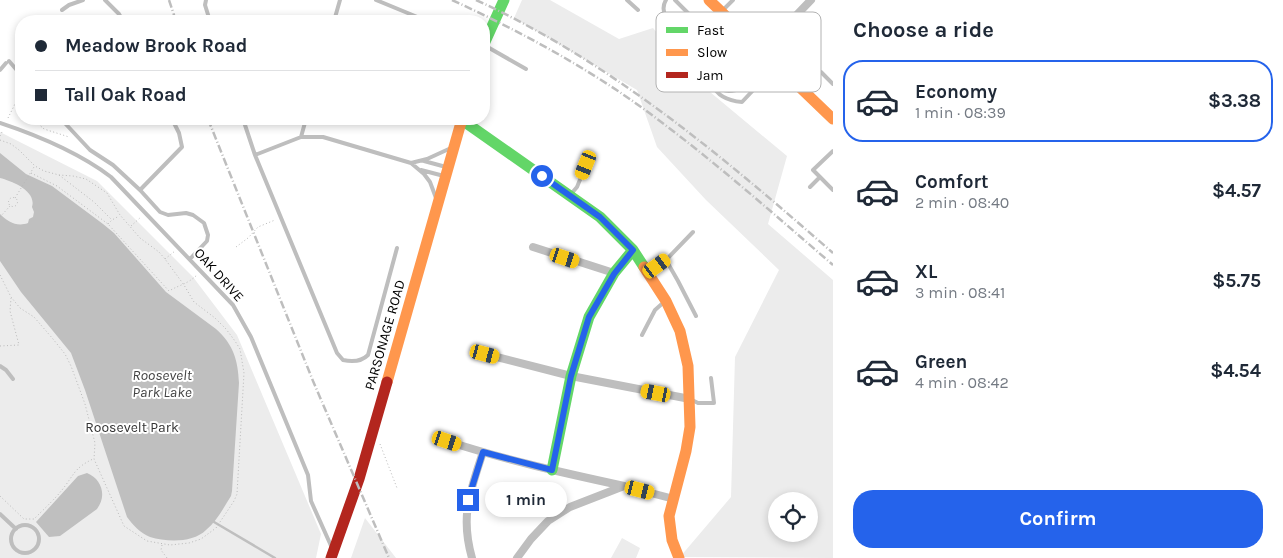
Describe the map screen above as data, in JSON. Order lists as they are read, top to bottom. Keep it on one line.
{"streets":{"street":["PARSONAGE ROAD"],"lane":["OAK DRIVE"]},"crossings":[["OAK DRIVE","PARSONAGE ROAD"]],"water":["Roosevelt Park Lake"],"parks":["Roosevelt Park"],"legend":["Fast","Slow","Jam"],"page":{"heading":"Choose a ride","banner":["Meadow Brook Road","Tall Oak Road"],"list":[{"name":"Economy","note":"1 min · 08:39","value":"$3.38"},{"name":"Comfort","note":"2 min · 08:40","value":"$4.57"},{"name":"XL","note":"3 min · 08:41","value":"$5.75"},{"name":"Green","note":"4 min · 08:42","value":"$4.54"}],"buttons":"Confirm","bubble":"1 min"}}
